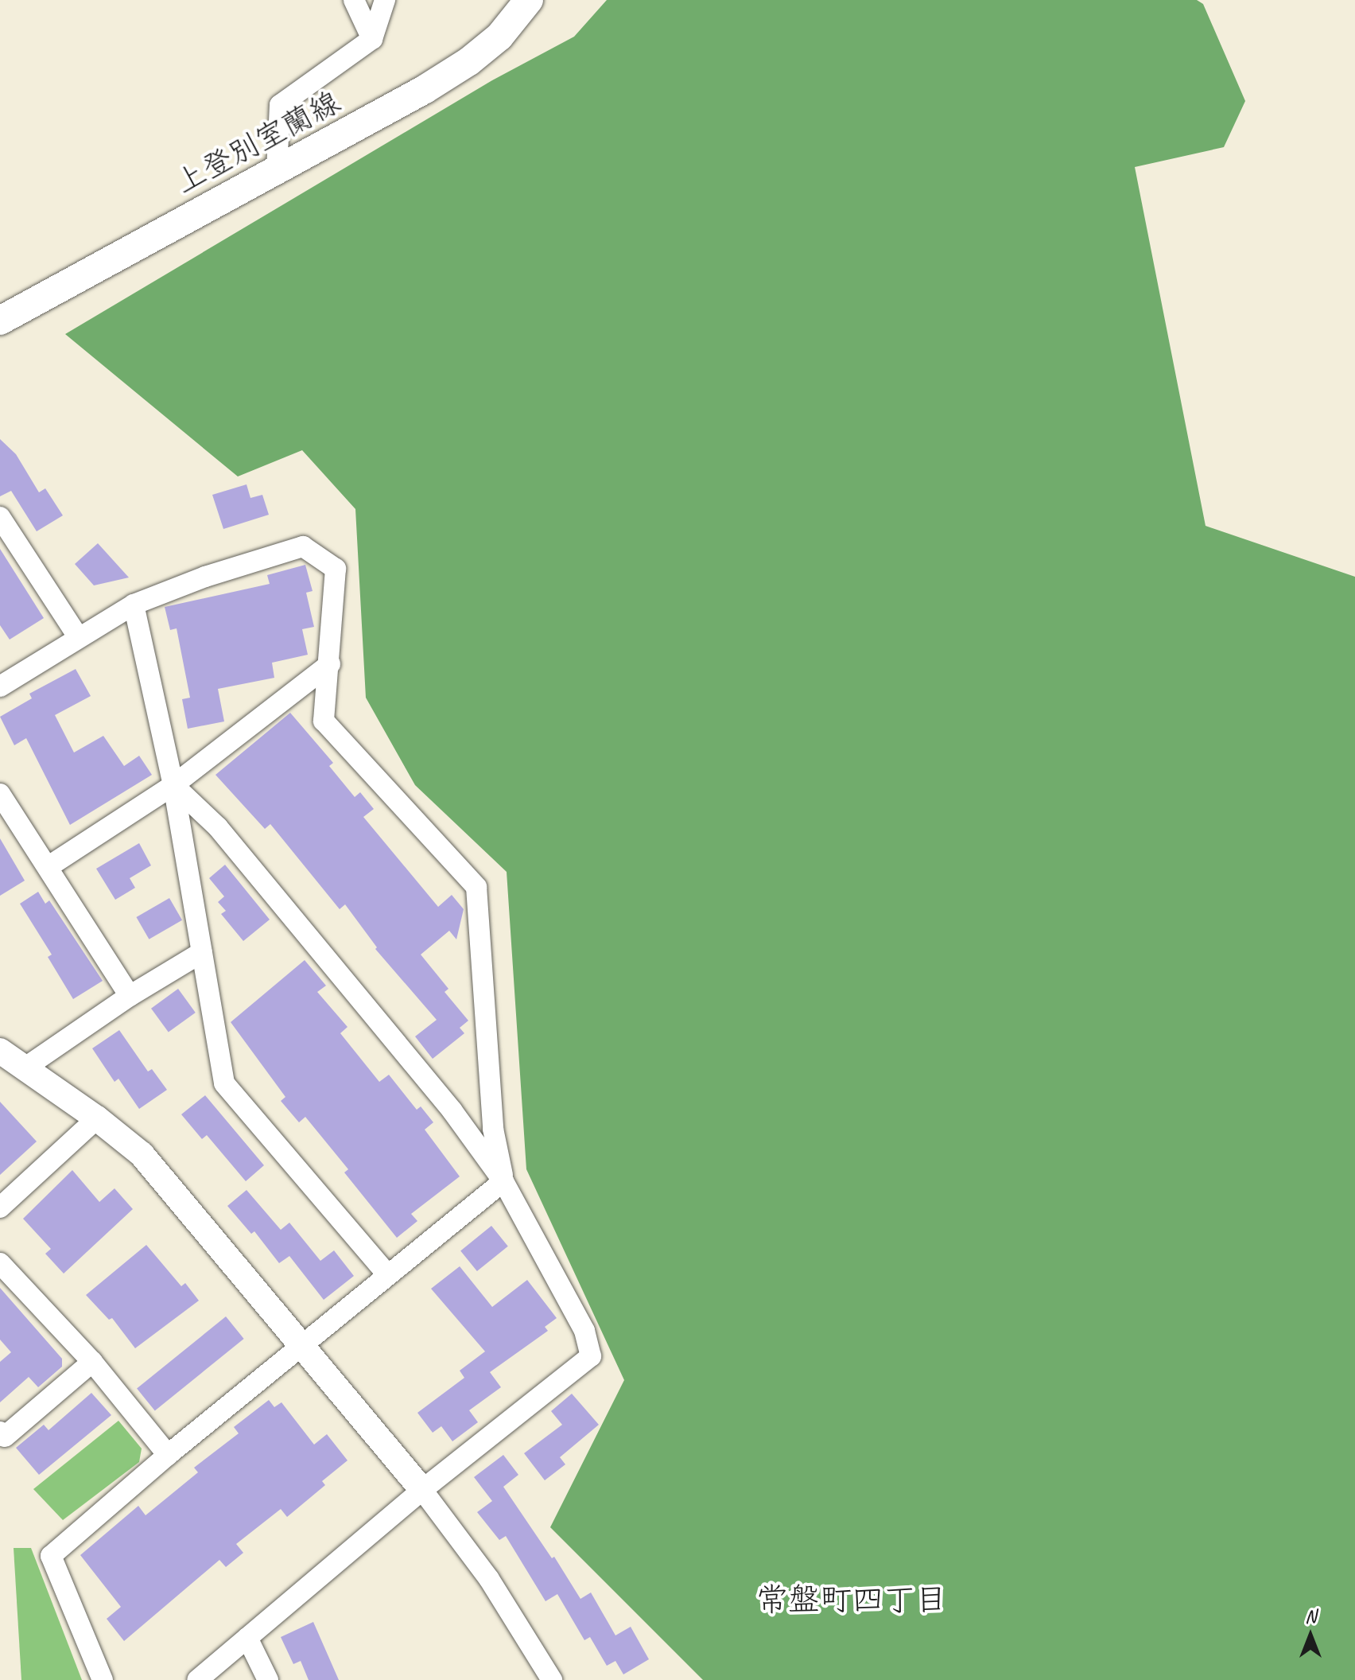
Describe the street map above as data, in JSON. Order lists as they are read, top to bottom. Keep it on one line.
{"streets":{"main road":["上登別室蘭線"]},"districts":["常盤町四丁目"],"north":"top"}
